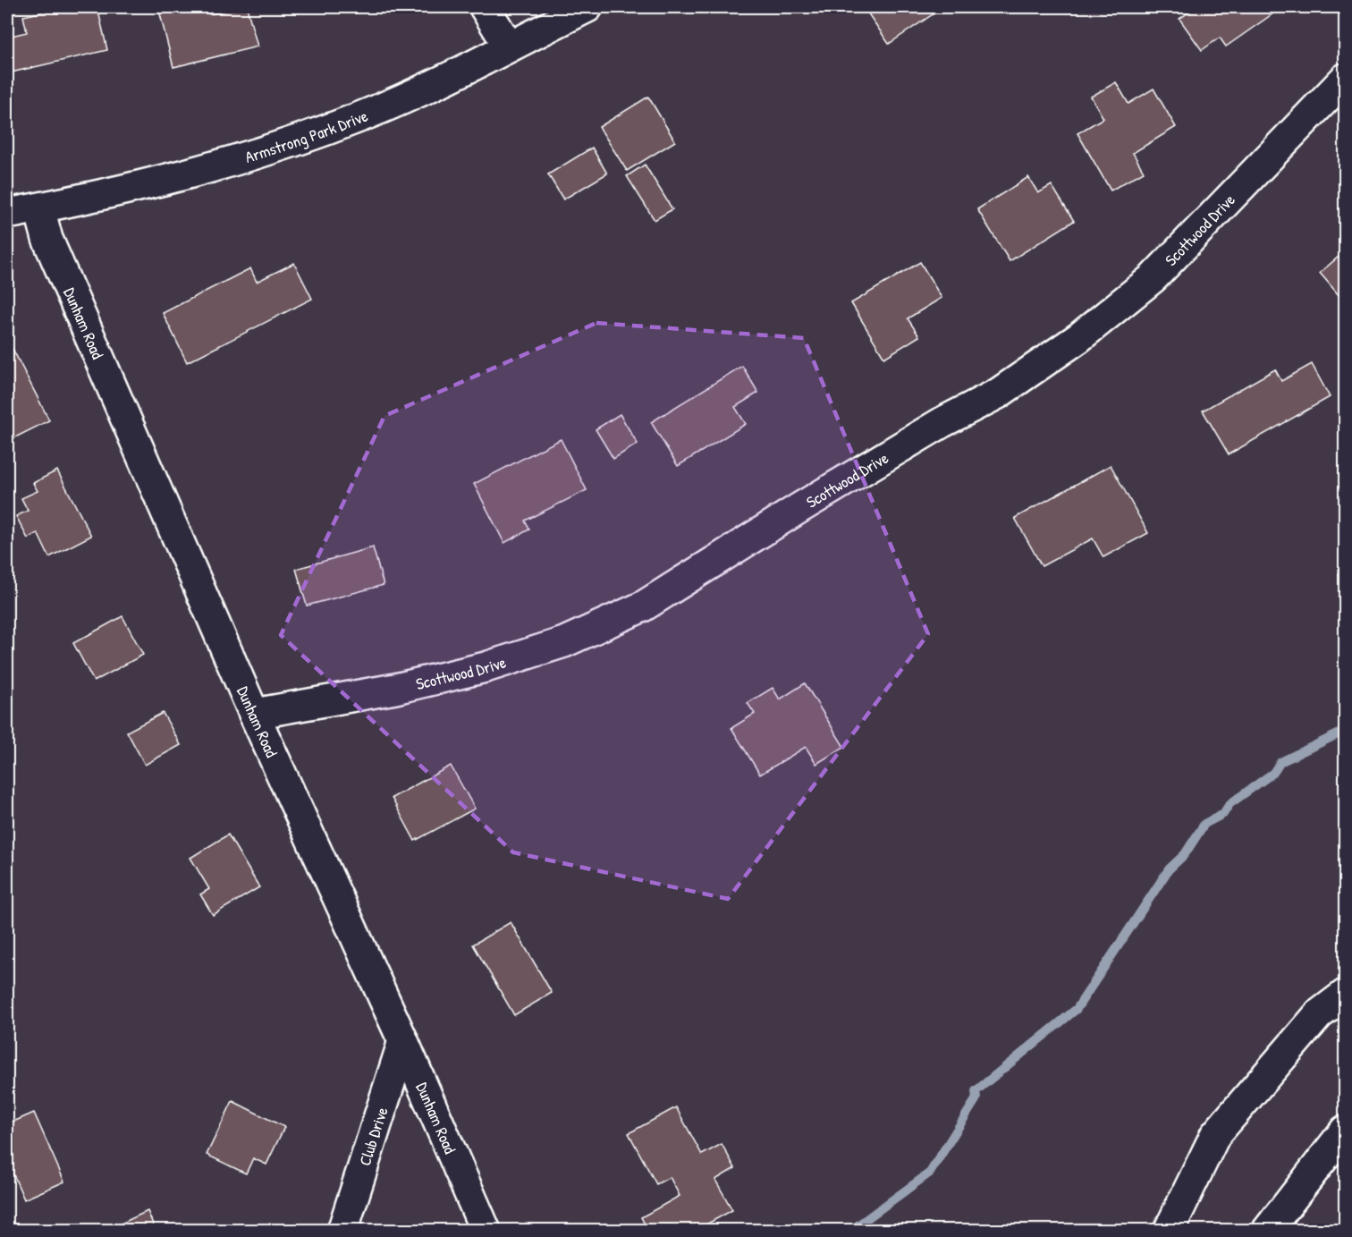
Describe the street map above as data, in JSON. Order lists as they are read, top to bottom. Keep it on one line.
{"streets":{"street":["Armstrong Park Drive","Scottwood Drive","Dunham Road","Club Drive"]},"crossings":[["Armstrong Park Drive","Dunham Road"],["Scottwood Drive","Dunham Road"],["Dunham Road","Club Drive"]]}
